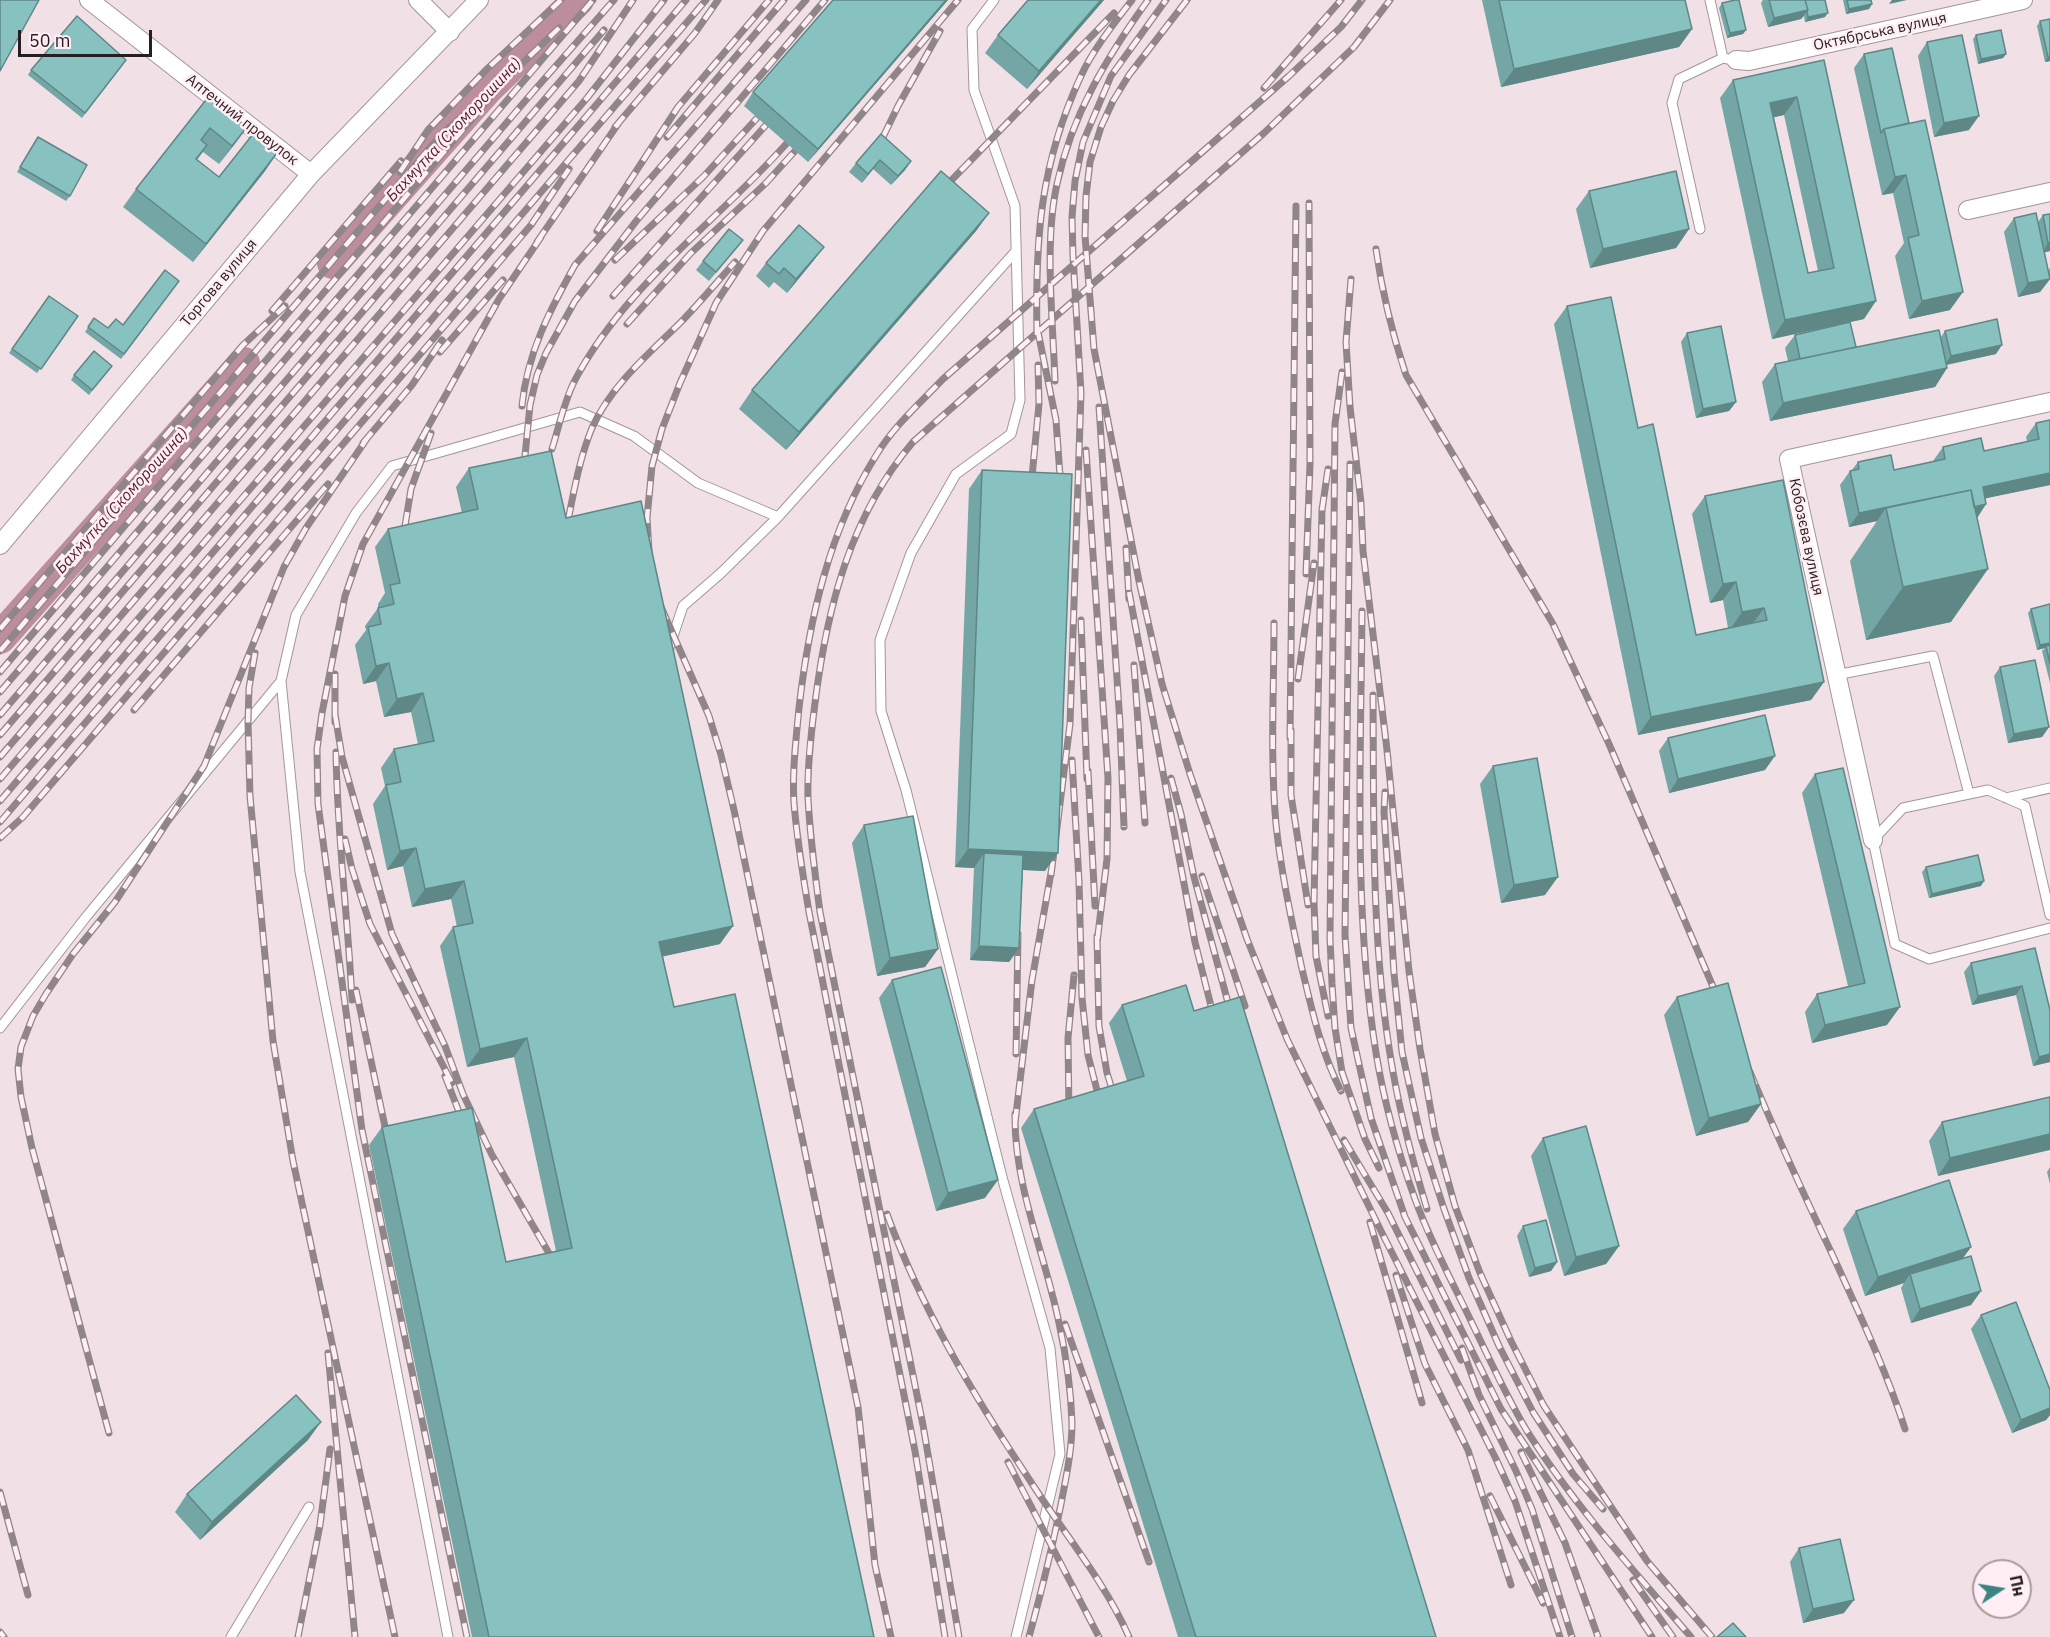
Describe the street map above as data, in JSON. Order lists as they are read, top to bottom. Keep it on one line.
{"streets":{"street":["Октябрська вулиця","Аптечний провулок","Торгова вулиця","Кобозєва вулиця"]},"crossings":[["Аптечний провулок","Торгова вулиця"]],"water":["Бахмутка (Скоморошина)"],"scale_bar":"50 m","north":"right"}
